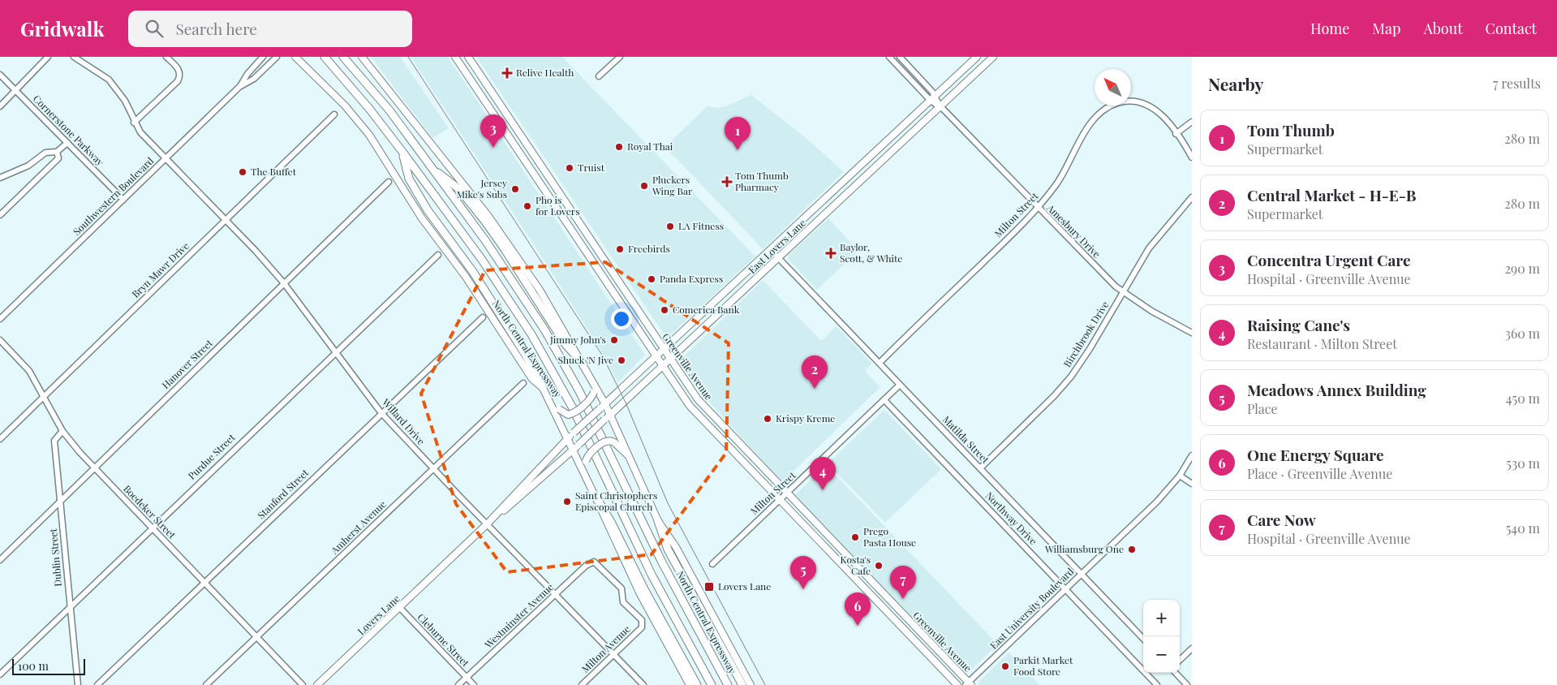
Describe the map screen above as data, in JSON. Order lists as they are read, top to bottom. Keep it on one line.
{"streets":{"highway":["North Central Expressway"],"main road":["East Lovers Lane","Greenville Avenue","Lovers Lane"],"street":["Cornerstone Parkway","Southwestern Boulevard","Milton Street","Amesbury Drive","Bryn Mawr Drive","Birchbrook Drive","Hanover Street","Willard Drive","Matilda Street","Purdue Street","Stanford Street","Boedeker Street","Northway Drive","Amherst Avenue","Dublin Street","East University Boulevard","Westminster Avenue","Cleburne Street","Milton Avenue"]},"crossings":[["Cornerstone Parkway","Southwestern Boulevard"],["Southwestern Boulevard","Willard Drive"],["Milton Street","Amesbury Drive"],["Milton Street","Greenville Avenue"],["Milton Street","Matilda Street"],["Milton Street","Northway Drive"],["Amesbury Drive","East Lovers Lane"],["Amesbury Drive","Birchbrook Drive"],["East Lovers Lane","North Central Expressway"],["East Lovers Lane","Greenville Avenue"],["East Lovers Lane","Matilda Street"],["East Lovers Lane","Lovers Lane"],["Bryn Mawr Drive","Willard Drive"],["Bryn Mawr Drive","Boedeker Street"],["Birchbrook Drive","Matilda Street"],["North Central Expressway","Lovers Lane"],["Hanover Street","Willard Drive"],["Hanover Street","Boedeker Street"],["Hanover Street","Dublin Street"],["Greenville Avenue","East University Boulevard"],["Willard Drive","Purdue Street"],["Willard Drive","Stanford Street"],["Willard Drive","Amherst Avenue"],["Willard Drive","Lovers Lane"],["Willard Drive","Westminster Avenue"],["Willard Drive","Milton Avenue"],["Matilda Street","East University Boulevard"],["Purdue Street","Boedeker Street"],["Purdue Street","Dublin Street"],["Stanford Street","Boedeker Street"],["Boedeker Street","Amherst Avenue"],["Boedeker Street","Dublin Street"],["Northway Drive","East University Boulevard"],["Lovers Lane","Cleburne Street"],["Westminster Avenue","Cleburne Street"],["Westminster Avenue","Milton Avenue"]],"places":{"health":["Relive Health","Tom Thumb Pharmacy","Baylor, Scott, & White"],"other":["Royal Thai","Truist","The Buffet","Pluckers Wing Bar","Jersey Mike's Subs","Pho is for Lovers","LA Fitness","Freebirds","Panda Express","Comerica Bank","Jimmy John's","Shuck 'N Jive","Krispy Kreme","Saint Christophers Episcopal Church","Prego Pasta House","Williamsburg One","Kosta's Cafe","Parkit Market Food Store"],"transit":["Lovers Lane"]},"scale_bar":"100 m","north":"top left","page":{"header":"Gridwalk","search":"Search here","nav":["Home","Map","About","Contact"],"heading":["Nearby","7 results"],"list":[{"mark":"1","name":"Tom Thumb","note":"Supermarket","value":"280 m"},{"mark":"2","name":"Central Market - H-E-B","note":"Supermarket","value":"280 m"},{"mark":"3","name":"Concentra Urgent Care","note":"Hospital · Greenville Avenue","value":"290 m"},{"mark":"4","name":"Raising Cane's","note":"Restaurant · Milton Street","value":"360 m"},{"mark":"5","name":"Meadows Annex Building","note":"Place","value":"450 m"},{"mark":"6","name":"One Energy Square","note":"Place · Greenville Avenue","value":"530 m"},{"mark":"7","name":"Care Now","note":"Hospital · Greenville Avenue","value":"540 m"}],"pins":["3","1","2","4","5","7","6"],"map_buttons":["+","−"],"scale":"100 m"}}
